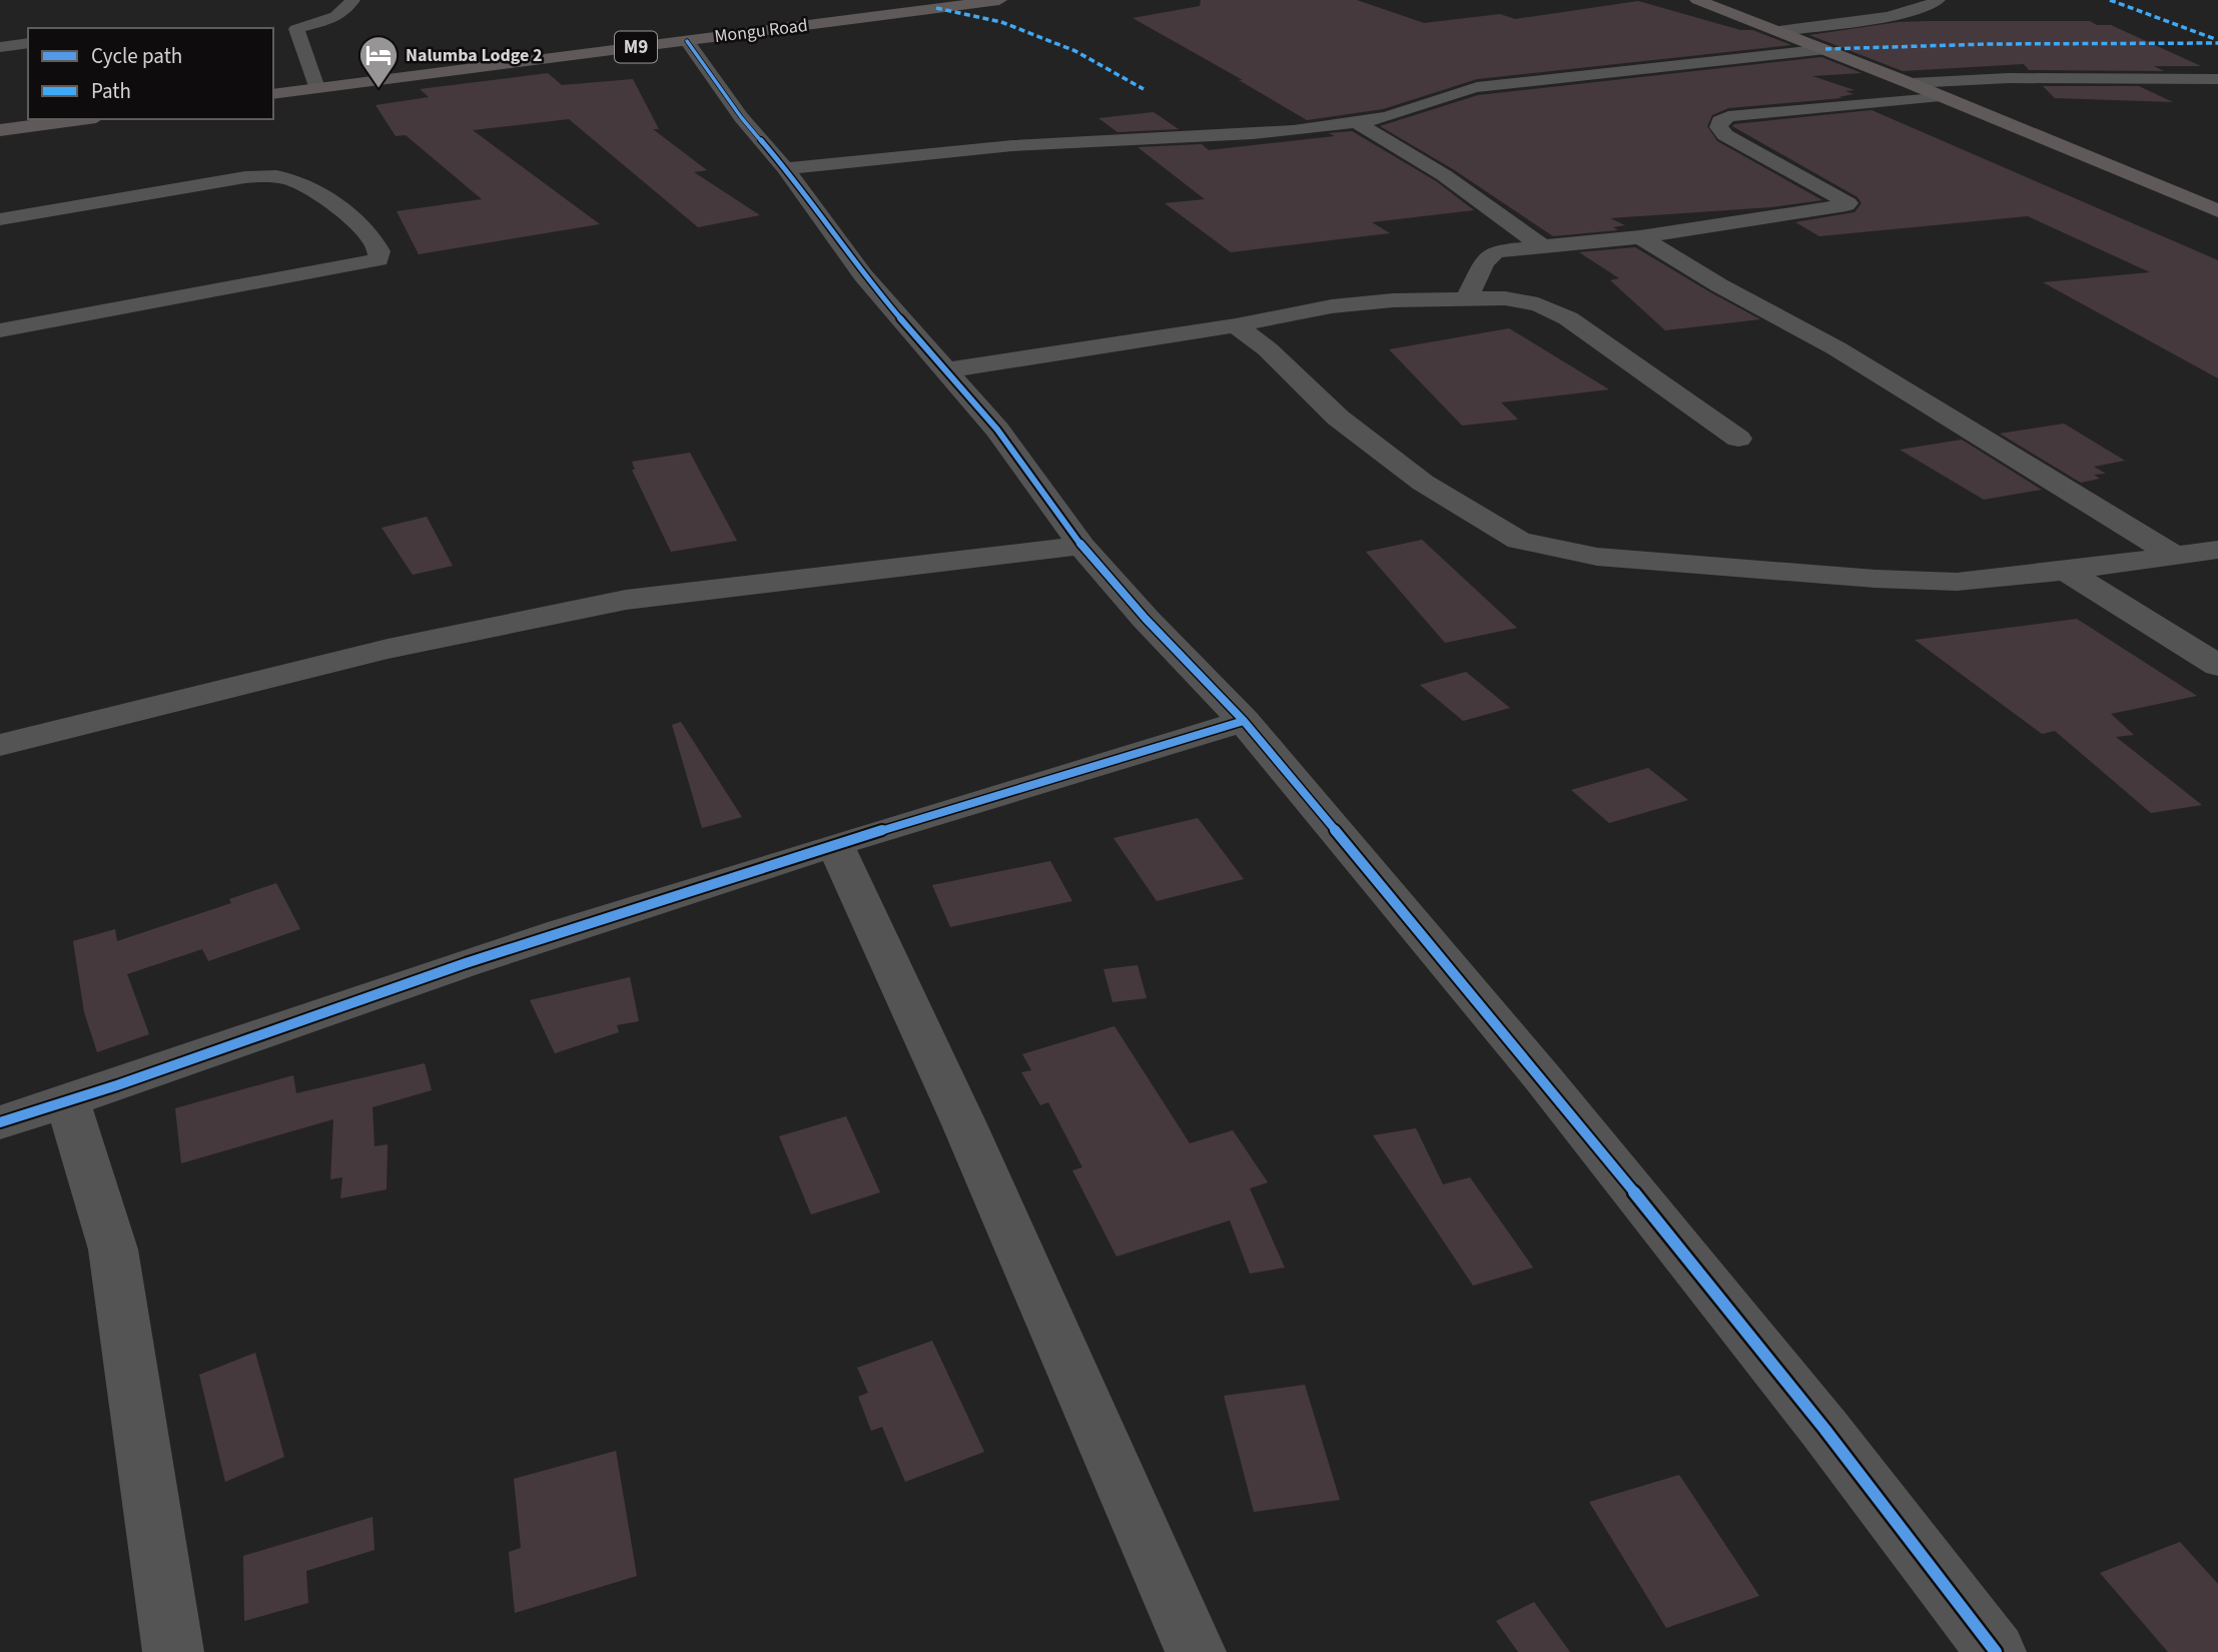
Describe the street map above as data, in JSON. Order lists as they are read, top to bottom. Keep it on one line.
{"streets":{"main road":["Mongu Road","M9"]},"places":{"hotel":["Nalumba Lodge 2"]},"legend":["Cycle path","Path"]}
